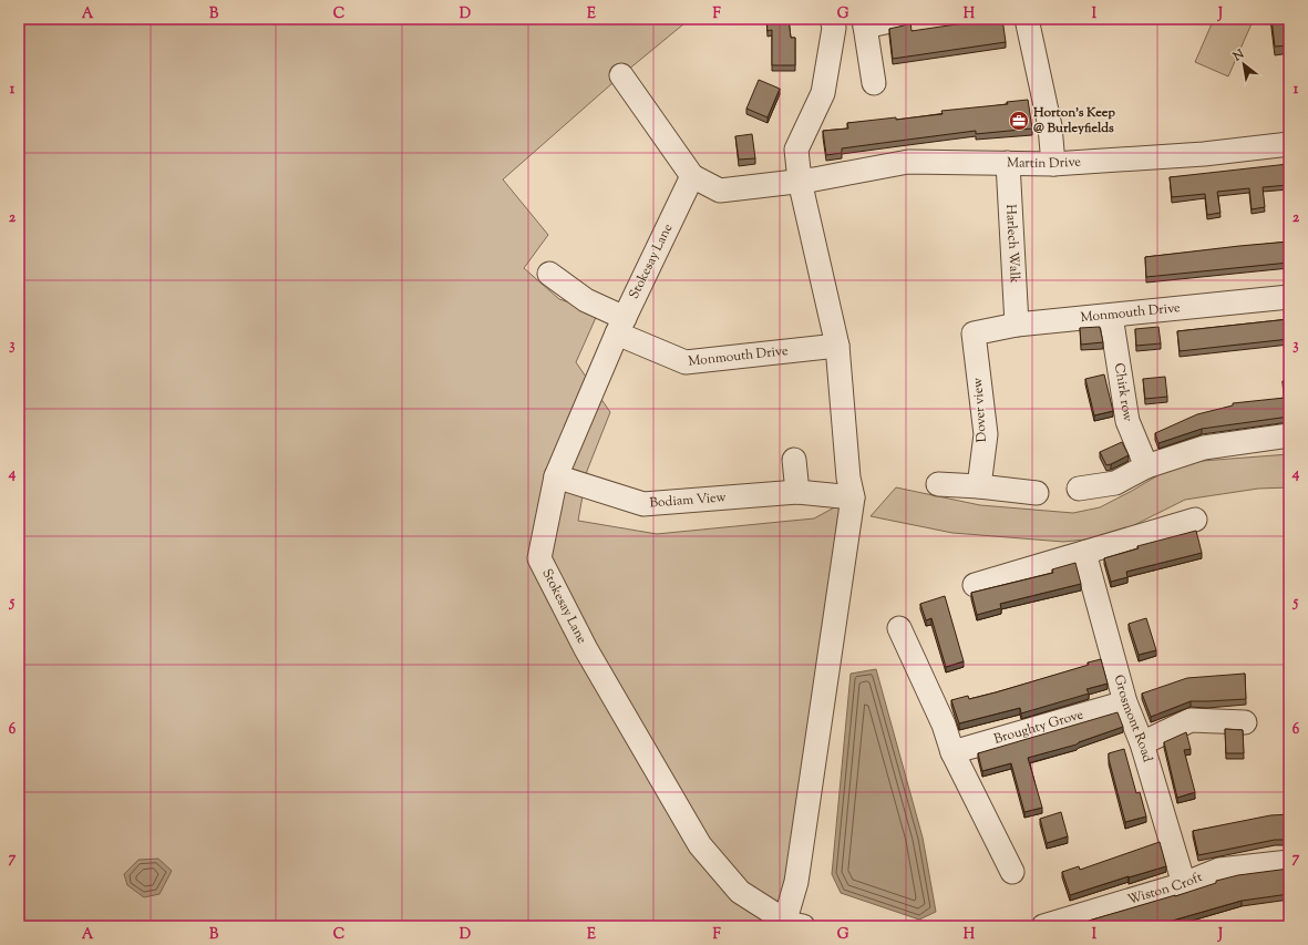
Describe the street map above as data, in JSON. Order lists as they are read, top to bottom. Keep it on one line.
{"streets":{"street":["Martin Drive","Harlech Walk","Stokesay Lane","Monmouth Drive","Chirk row","Dover view","Bodiam View","Grosmont Road","Broughty Grove","Wiston Croft"]},"crossings":[["Martin Drive","Harlech Walk"],["Martin Drive","Stokesay Lane"],["Harlech Walk","Monmouth Drive"],["Stokesay Lane","Monmouth Drive"],["Stokesay Lane","Bodiam View"],["Monmouth Drive","Chirk row"],["Monmouth Drive","Dover view"],["Grosmont Road","Broughty Grove"],["Grosmont Road","Wiston Croft"]],"places":{"office":["Horton's Keep @ Burleyfields"]},"north":"top left","grid":{"columns":["A","B","C","D","E","F","G","H","I","J"],"rows":["1","2","3","4","5","6","7"]}}
